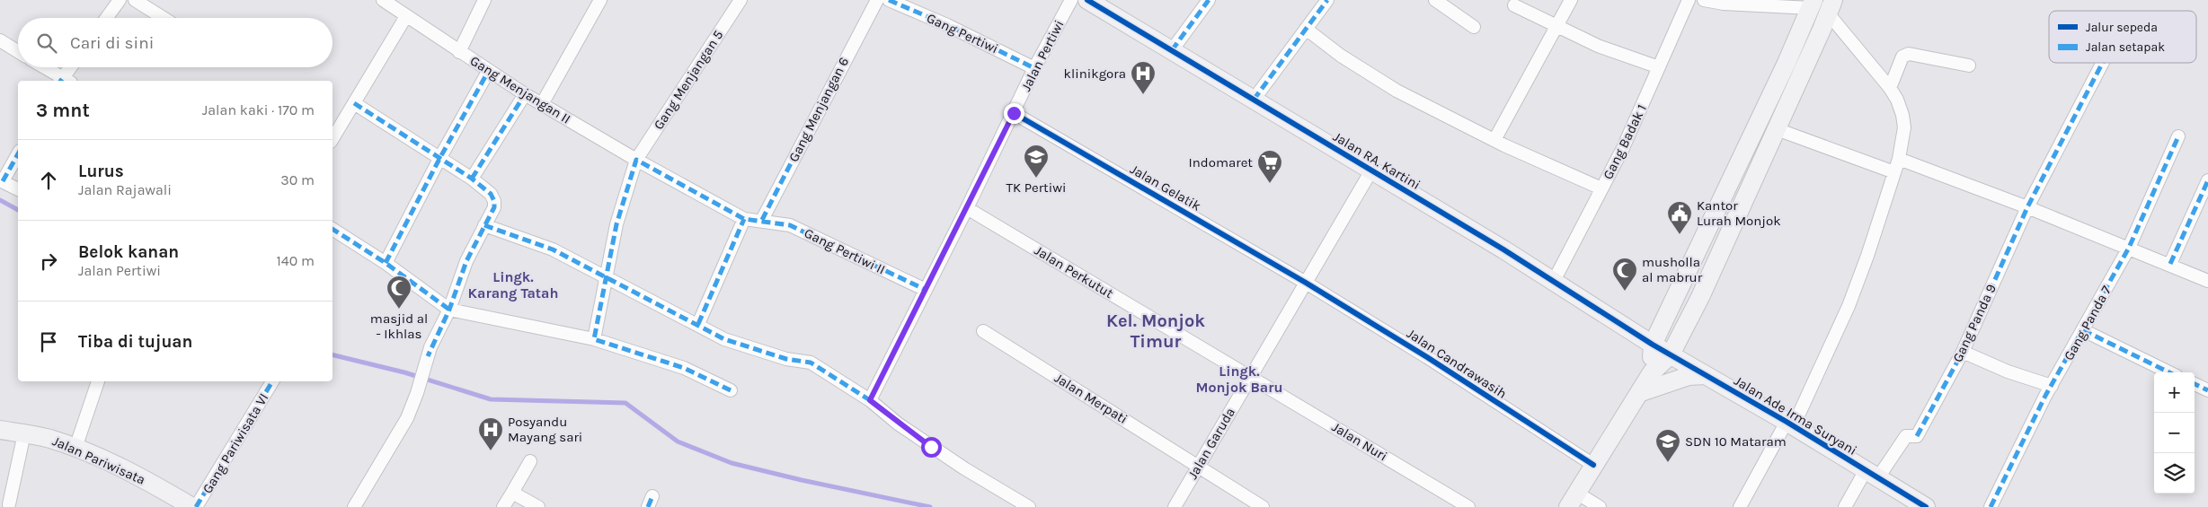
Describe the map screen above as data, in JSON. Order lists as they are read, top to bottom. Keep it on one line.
{"streets":{"street":["Gang Pertiwi","Jalan Pertiwi","Gang Menjangan 5","Gang Menjangan II","Gang Menjangan 6","Gang Badak 1","Jalan RA. Kartini","Jalan Gelatik","Gang Pertiwi II","Jalan Perkutut","Gang Panda 9","Gang Panda 7","Jalan Candrawasih","Jalan Merpati","Jalan Ade Irma Suryani","Jalan Nuri","Gang Pariwisata VI","Jalan Garuda","Jalan Pariwisata"]},"crossings":[["Gang Pertiwi","Jalan Pertiwi"],["Jalan Pertiwi","Jalan Gelatik"],["Jalan Pertiwi","Gang Pertiwi II"],["Jalan Pertiwi","Jalan Perkutut"],["Gang Menjangan 5","Gang Menjangan II"],["Gang Menjangan II","Gang Pertiwi II"],["Gang Menjangan 6","Gang Pertiwi II"],["Gang Badak 1","Jalan RA. Kartini"],["Jalan RA. Kartini","Jalan Ade Irma Suryani"],["Jalan RA. Kartini","Jalan Garuda"],["Jalan Gelatik","Jalan Candrawasih"],["Jalan Gelatik","Jalan Garuda"],["Jalan Perkutut","Jalan Nuri"],["Jalan Perkutut","Jalan Garuda"],["Gang Panda 9","Jalan Ade Irma Suryani"],["Jalan Candrawasih","Jalan Garuda"],["Jalan Merpati","Jalan Garuda"],["Jalan Nuri","Jalan Garuda"],["Gang Pariwisata VI","Jalan Pariwisata"]],"districts":["Lingk. Karang Tatah","Kel. Monjok Timur","Lingk. Monjok Baru"],"places":{"hospital":["klinikgora","Posyandu Mayang sari"],"school or university":["TK Pertiwi","SDN 10 Mataram"],"supermarket":["Indomaret"],"public building":["Kantor Lurah Monjok"],"mosque":["musholla al mabrur","masjid al - Ikhlas"]},"legend":["Jalur sepeda","Jalan setapak"],"page":{"search":"Cari di sini","heading":["3 mnt","Jalan kaki · 170 m"],"list":[["Lurus","Jalan Rajawali","30 m"],["Belok kanan","Jalan Pertiwi","140 m"],"Tiba di tujuan"],"map_buttons":["+","−"]}}
